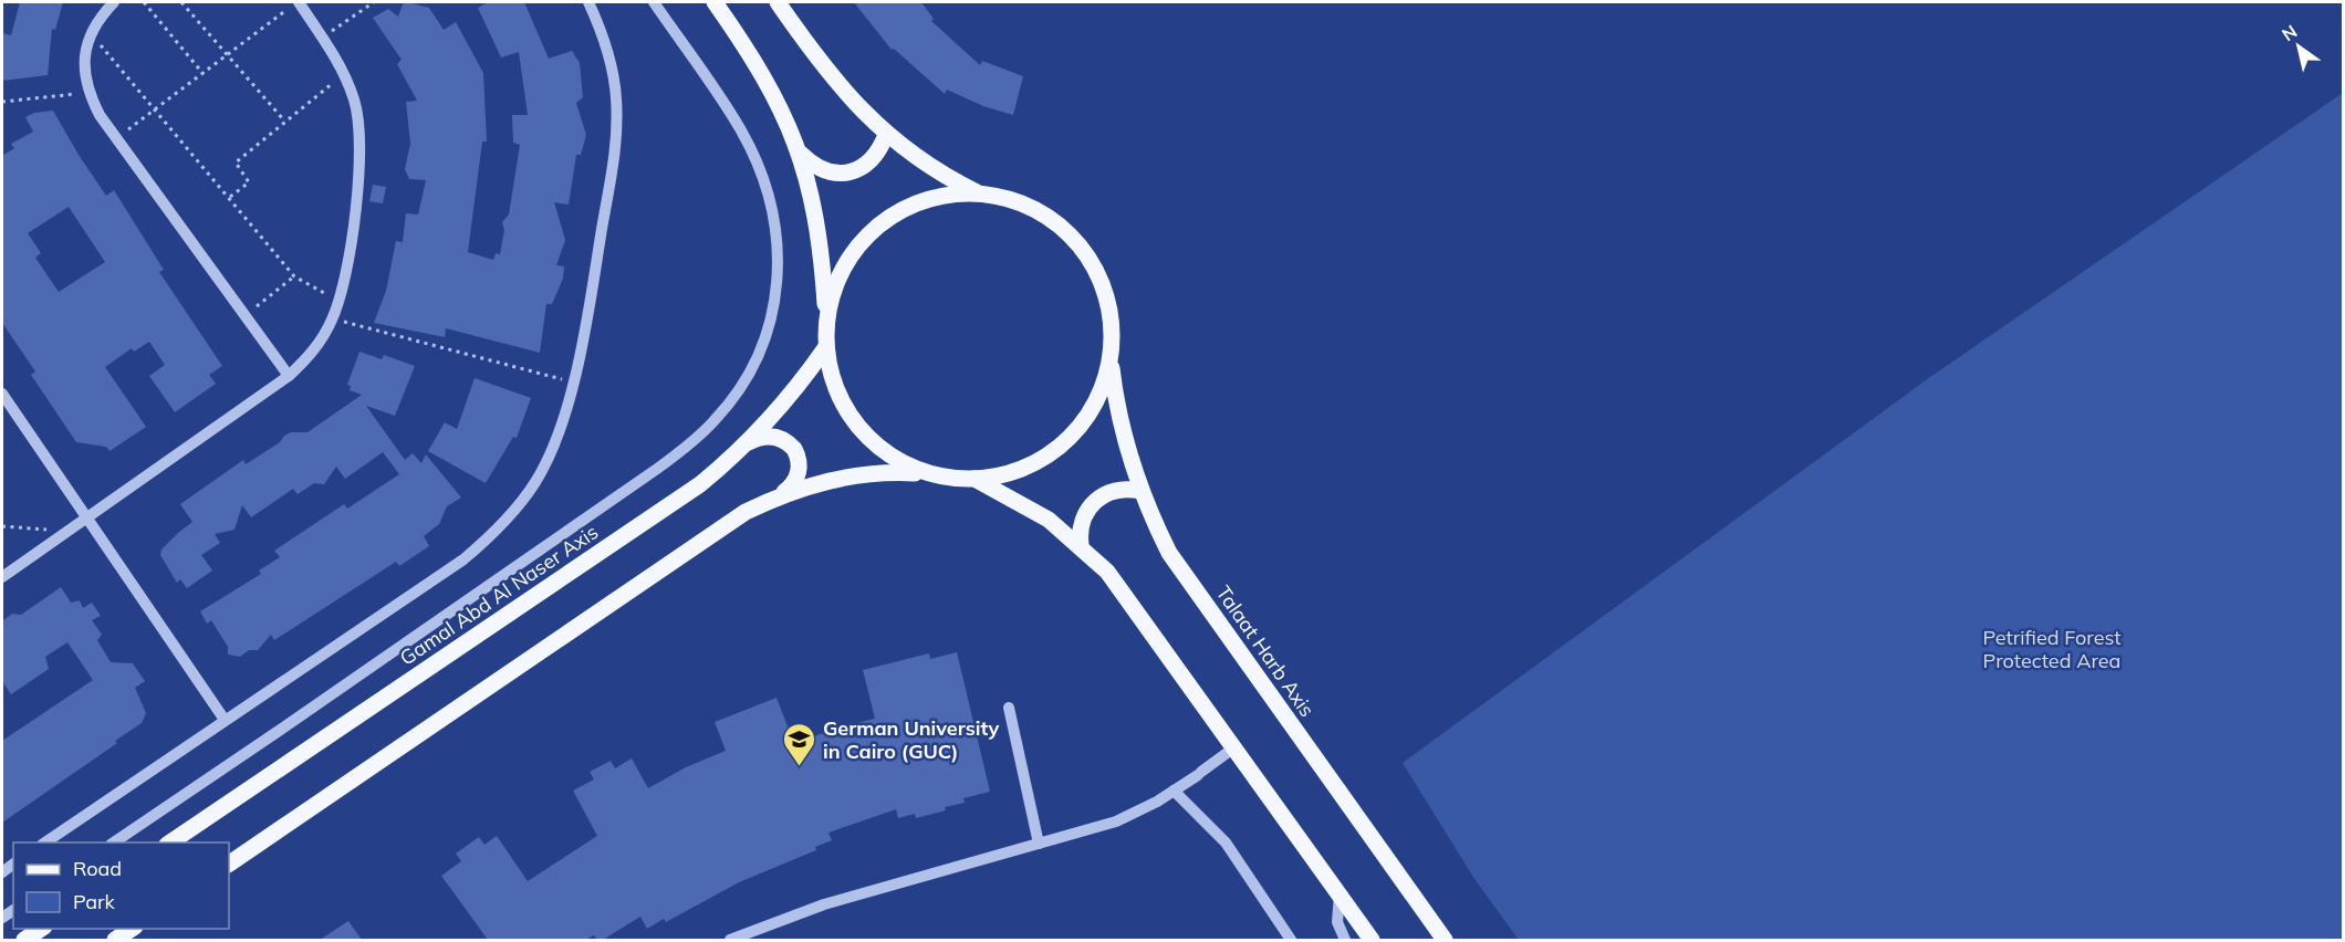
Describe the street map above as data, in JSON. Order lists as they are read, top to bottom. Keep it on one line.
{"streets":{"main road":["Gamal Abd Al Naser Axis","Talaat Harb Axis"]},"parks":["Petrified Forest Protected Area"],"places":{"school or university":["German University in Cairo (GUC)"]},"legend":["Road","Park"],"north":"top left"}
